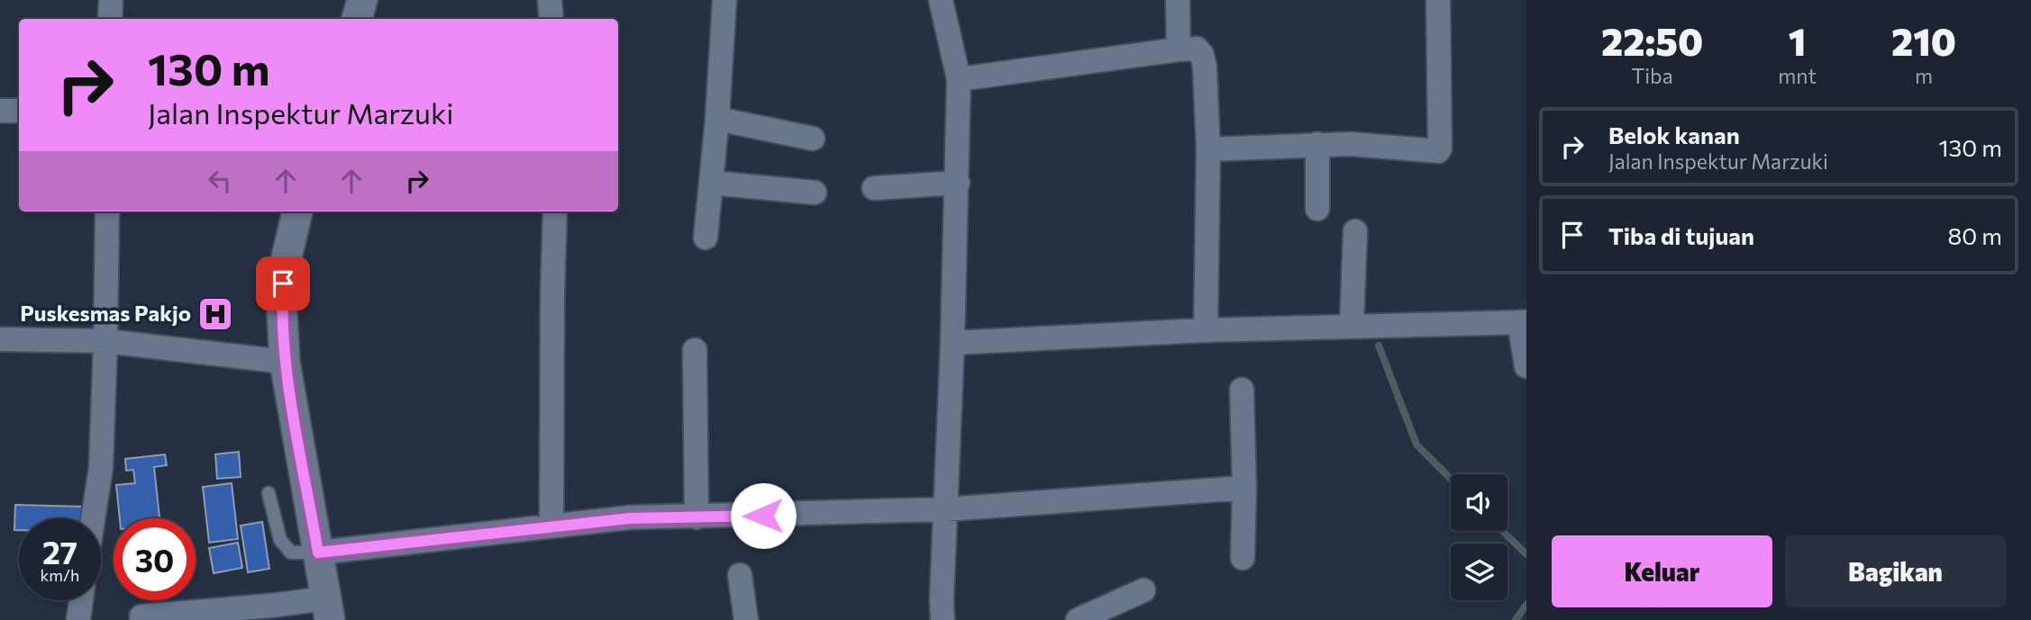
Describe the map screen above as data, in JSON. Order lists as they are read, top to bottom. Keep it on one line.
{"places":{"hospital":["Puskesmas Pakjo"]},"page":{"eta":["22:50","Tiba","1","mnt","210","m"],"turn":["130 m","Jalan Inspektur Marzuki"],"list":[{"name":"Belok kanan","note":"Jalan Inspektur Marzuki","value":"130 m"},{"name":"Tiba di tujuan","value":"80 m"}],"speed":"27 km/h","limit":"30","buttons":["Keluar","Bagikan"]}}
